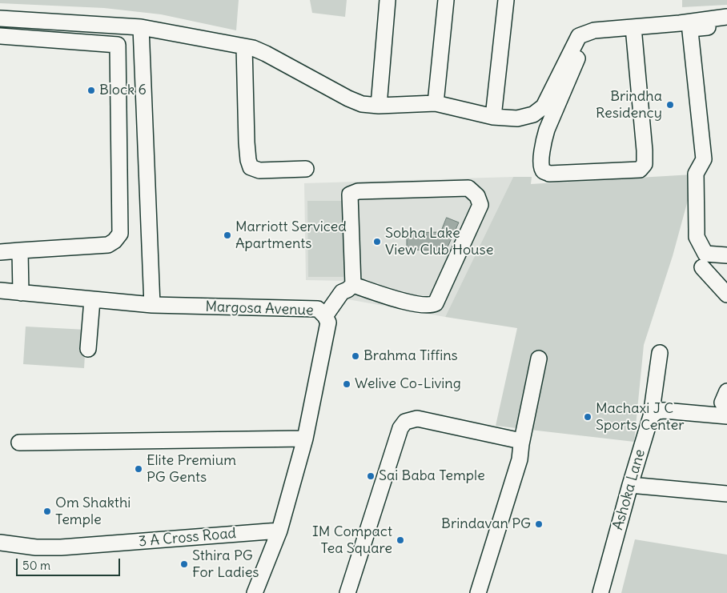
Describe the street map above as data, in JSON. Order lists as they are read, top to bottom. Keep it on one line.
{"streets":{"street":["Margosa Avenue","Ashoka Lane","3 A Cross Road"]},"crossings":[["Margosa Avenue","3 A Cross Road"]],"places":["Block 6","Brindha Residency","Marriott Serviced Apartments","Sobha Lake View Club House","Brahma Tiffins","Welive Co-Living","Machaxi J C Sports Center","Elite Premium PG Gents","Sai Baba Temple","Om Shakthi Temple","Brindavan PG","IM Compact Tea Square","Sthira PG For Ladies"],"scale_bar":"50 m"}
